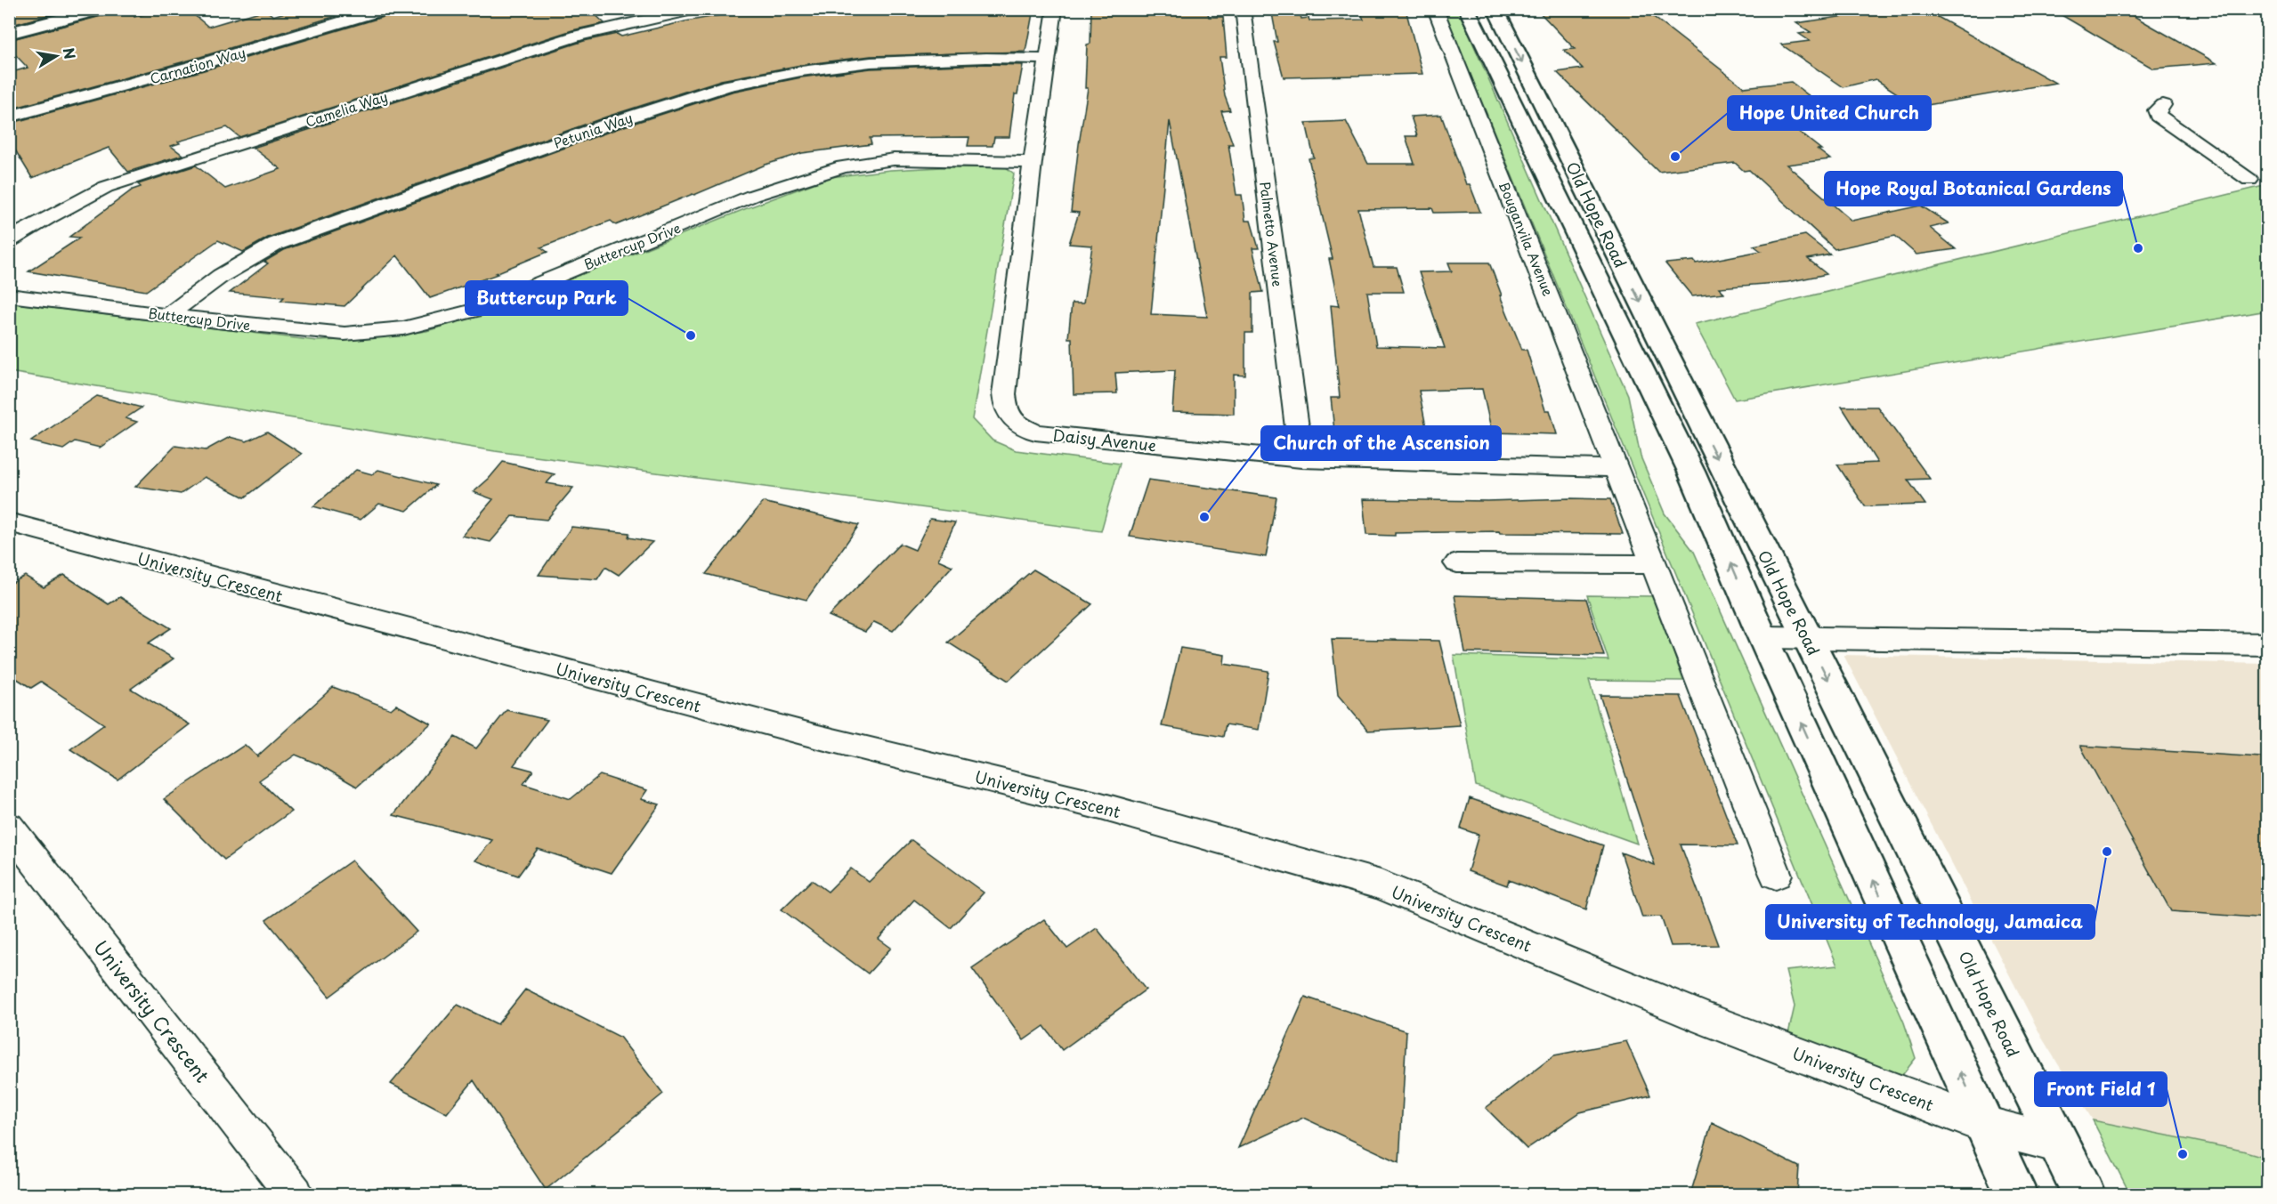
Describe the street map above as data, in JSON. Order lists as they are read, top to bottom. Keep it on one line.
{"streets":{"main road":["Old Hope Road"],"street":["Carnation Way","Camelia Way","Petunia Way","Palmetto Avenue","Bouganvila Avenue","Buttercup Drive","Daisy Avenue","University Crescent"]},"crossings":[["Petunia Way","Buttercup Drive"],["Petunia Way","Daisy Avenue"],["Old Hope Road","University Crescent"],["Palmetto Avenue","Daisy Avenue"],["Bouganvila Avenue","Daisy Avenue"],["Buttercup Drive","Daisy Avenue"]],"places":["Hope United Church","Hope Royal Botanical Gardens","Buttercup Park","Church of the Ascension","University of Technology, Jamaica","Front Field 1"],"north":"right"}
